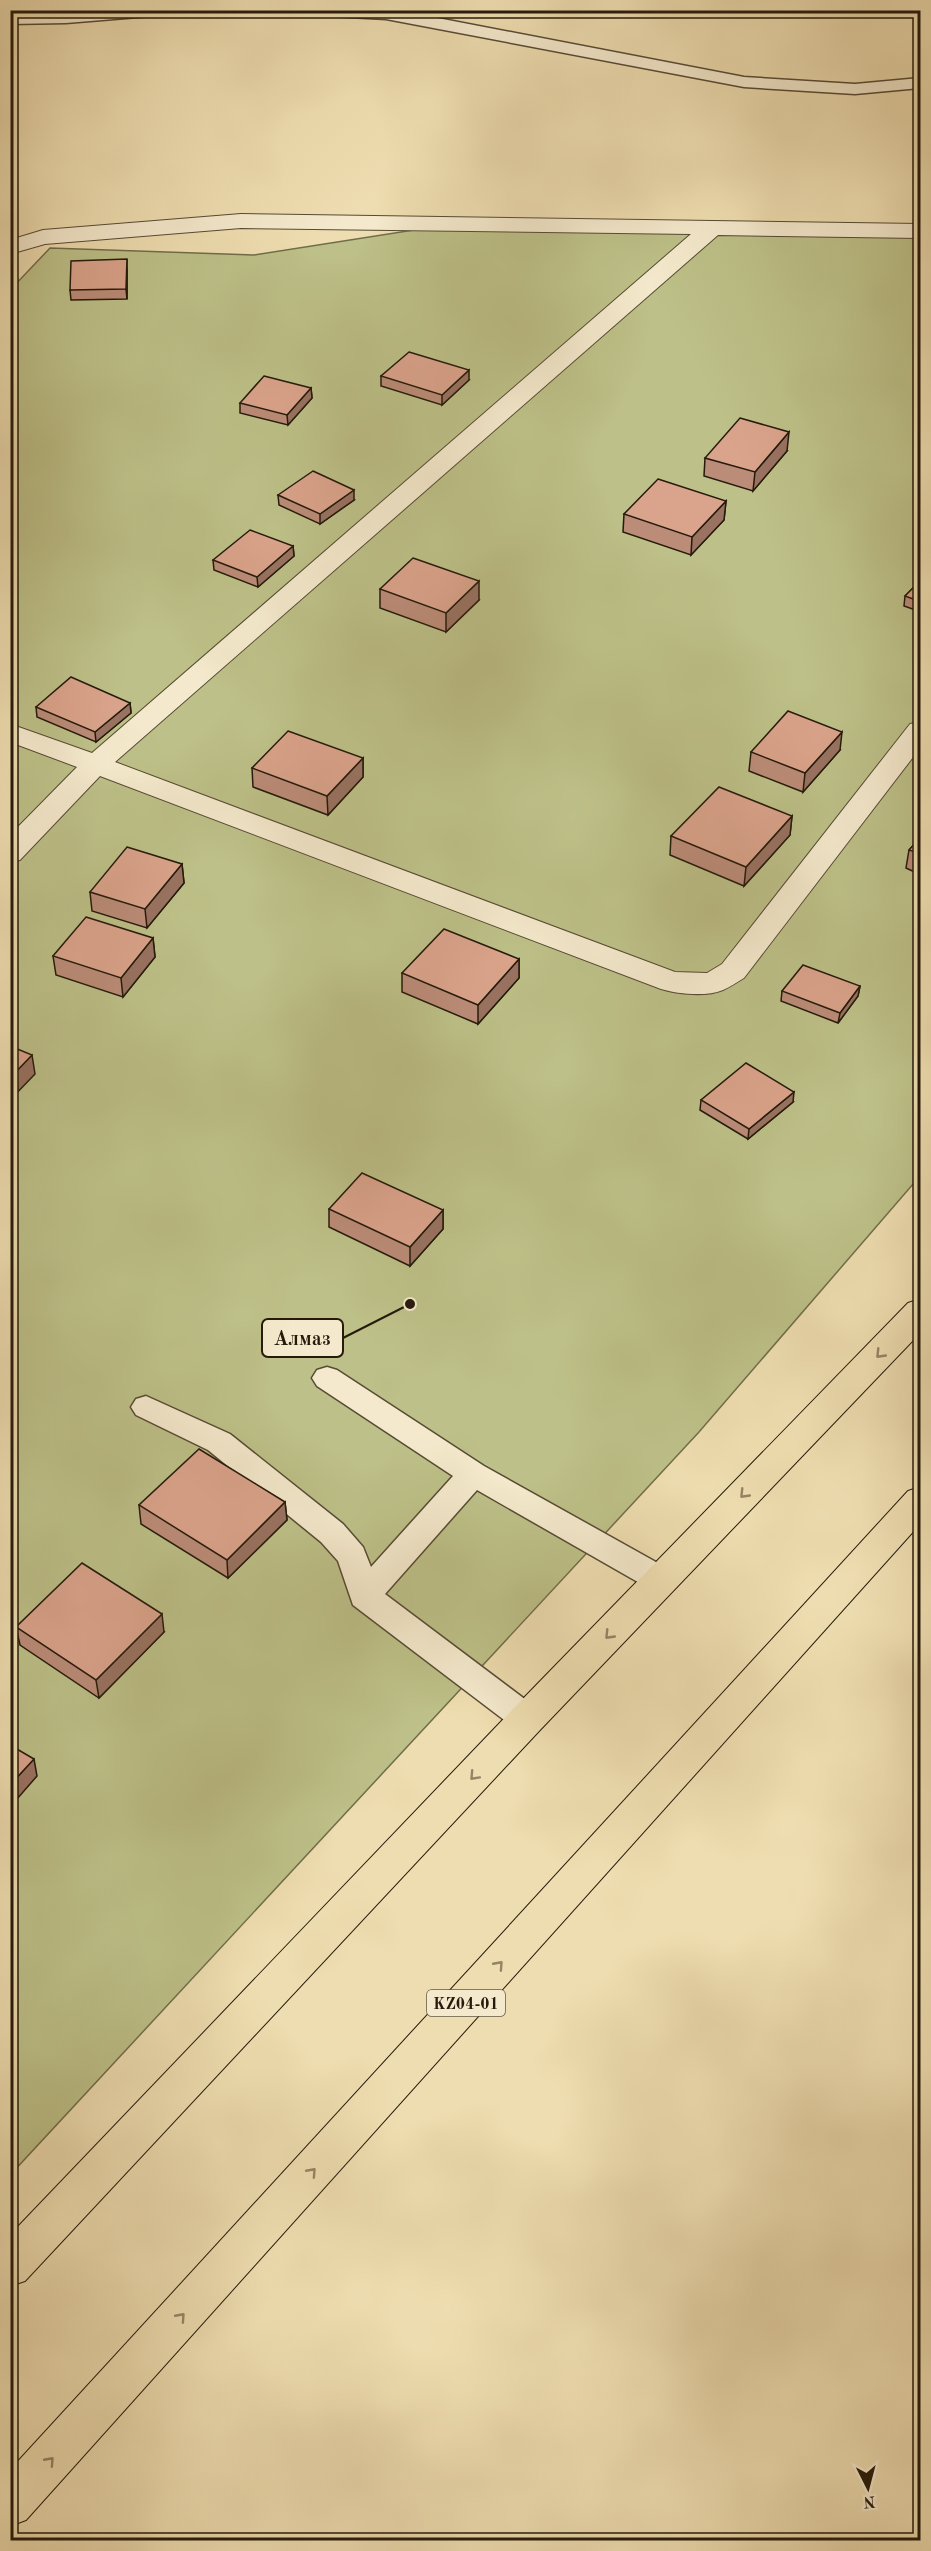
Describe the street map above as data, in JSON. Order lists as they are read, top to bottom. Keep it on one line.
{"streets":{"main road":["KZ04-01"]},"places":["Алмаз"],"north":"bottom"}
